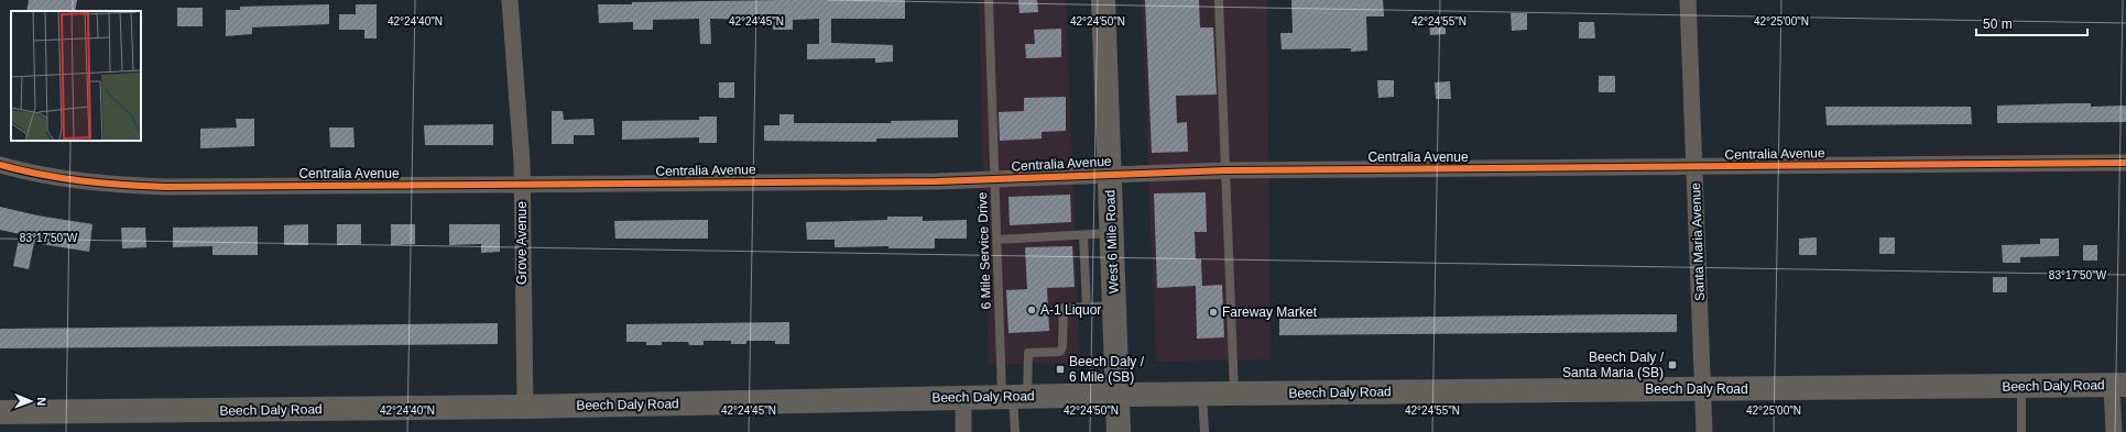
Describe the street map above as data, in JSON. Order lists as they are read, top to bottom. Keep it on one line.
{"streets":{"main road":["West 6 Mile Road","Beech Daly Road"],"street":["Centralia Avenue","Santa Maria Avenue","Grove Avenue"],"lane":["6 Mile Service Drive"]},"crossings":[["Centralia Avenue","West 6 Mile Road"],["Centralia Avenue","Santa Maria Avenue"],["Centralia Avenue","Grove Avenue"],["Centralia Avenue","6 Mile Service Drive"],["West 6 Mile Road","Beech Daly Road"],["Santa Maria Avenue","Beech Daly Road"],["Grove Avenue","Beech Daly Road"],["6 Mile Service Drive","Beech Daly Road"]],"places":{"other":["A-1 Liquor","Fareway Market"],"transit":["Beech Daly / Santa Maria (SB)","Beech Daly / 6 Mile (SB)"]},"scale_bar":"50 m","north":"right","coordinates":["42°24'40\"N","42°24'45\"N","42°24'50\"N","42°24'55\"N","42°25'00\"N","83°17'50\"W"]}
